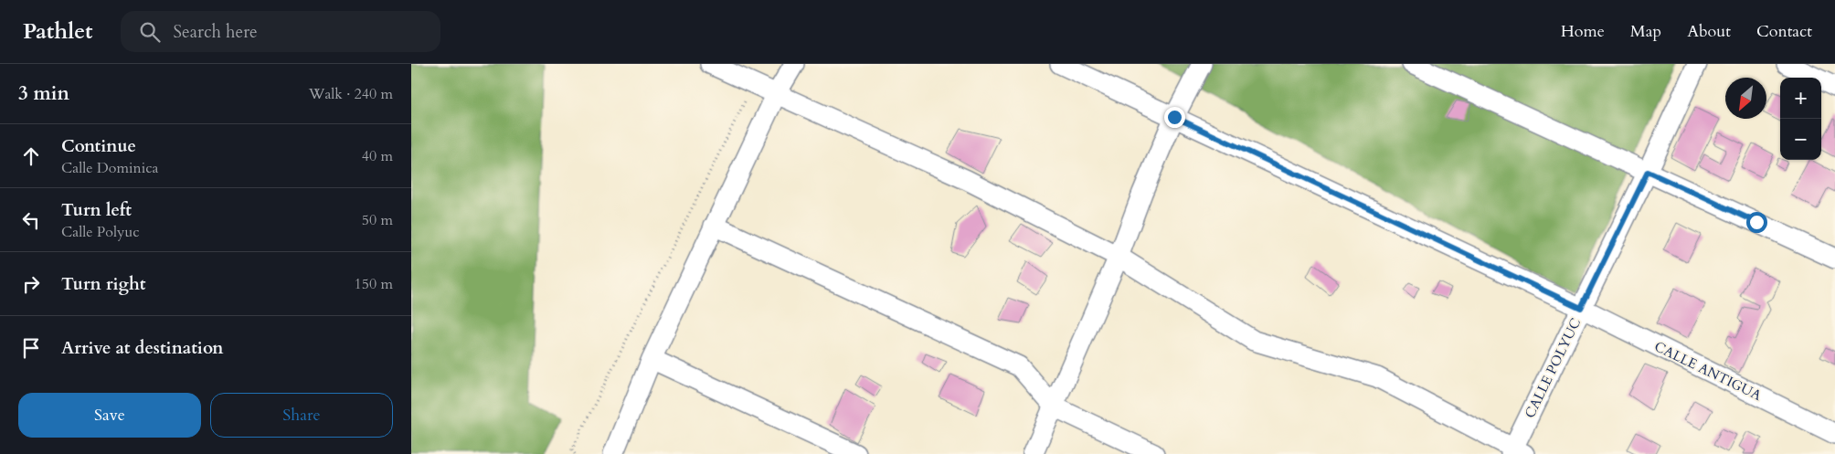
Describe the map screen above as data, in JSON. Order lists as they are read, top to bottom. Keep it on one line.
{"streets":{"street":["CALLE POLYUC","CALLE ANTIGUA"]},"crossings":[["CALLE POLYUC","CALLE ANTIGUA"]],"north":"bottom left","page":{"header":"Pathlet","search":"Search here","nav":["Home","Map","About","Contact"],"heading":["3 min","Walk · 240 m"],"map_buttons":["+","−"],"list":[["Continue","Calle Dominica","40 m"],["Turn left","Calle Polyuc","50 m"],["Turn right","150 m"],"Arrive at destination"],"buttons":["Save","Share"]}}
